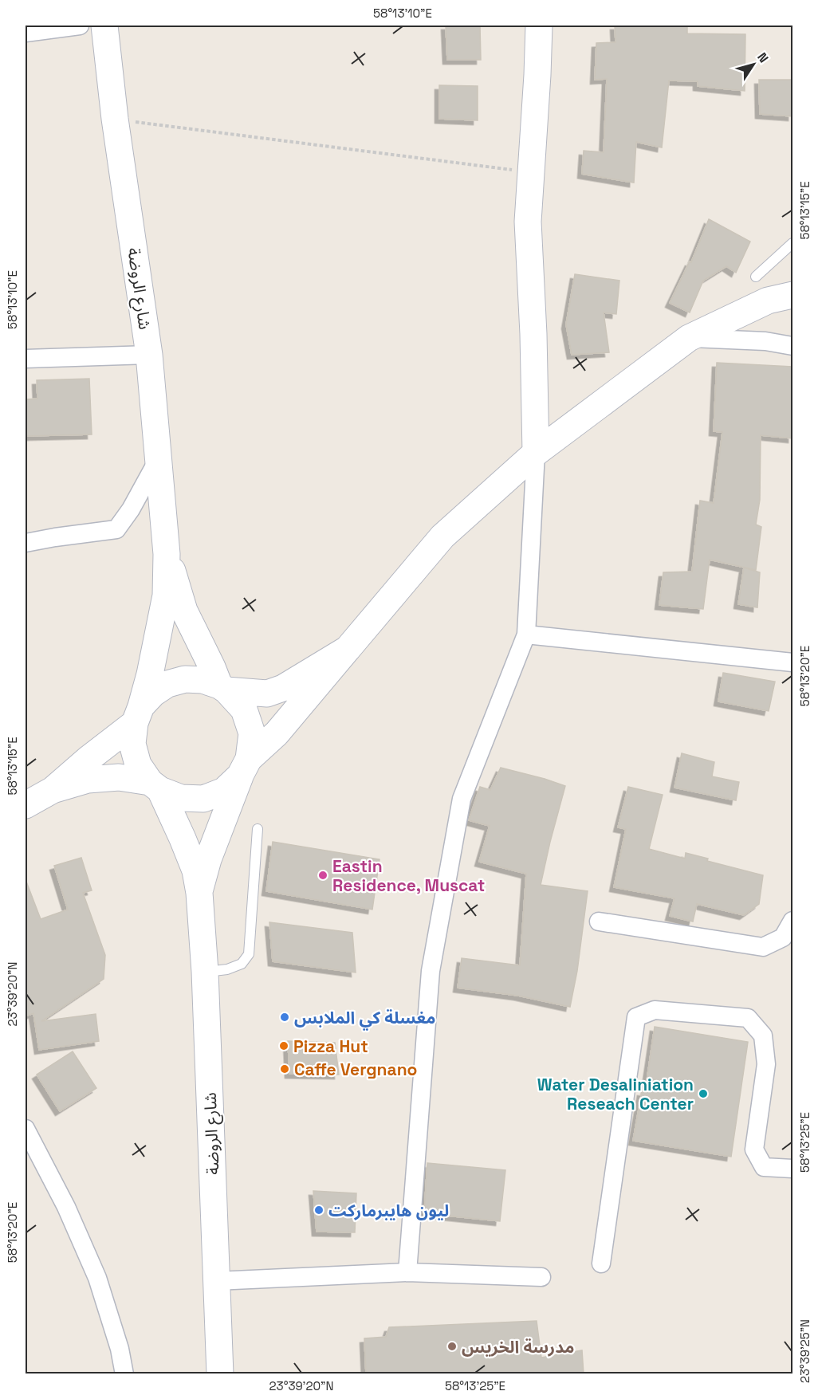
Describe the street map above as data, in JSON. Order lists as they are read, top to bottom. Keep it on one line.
{"streets":{"main road":["شارع الروضة"]},"places":["Eastin Residence, Muscat","مغسلة كي الملابس","Pizza Hut","Caffe Vergnano","Water Desaliniation Reseach Center","ليون هايبرماركت","مدرسة الخريس"],"north":"top right","coordinates":["58°13'10\"E","58°13'15\"E","58°13'20\"E","23°39'20\"N","58°13'25\"E","23°39'25\"N"]}
